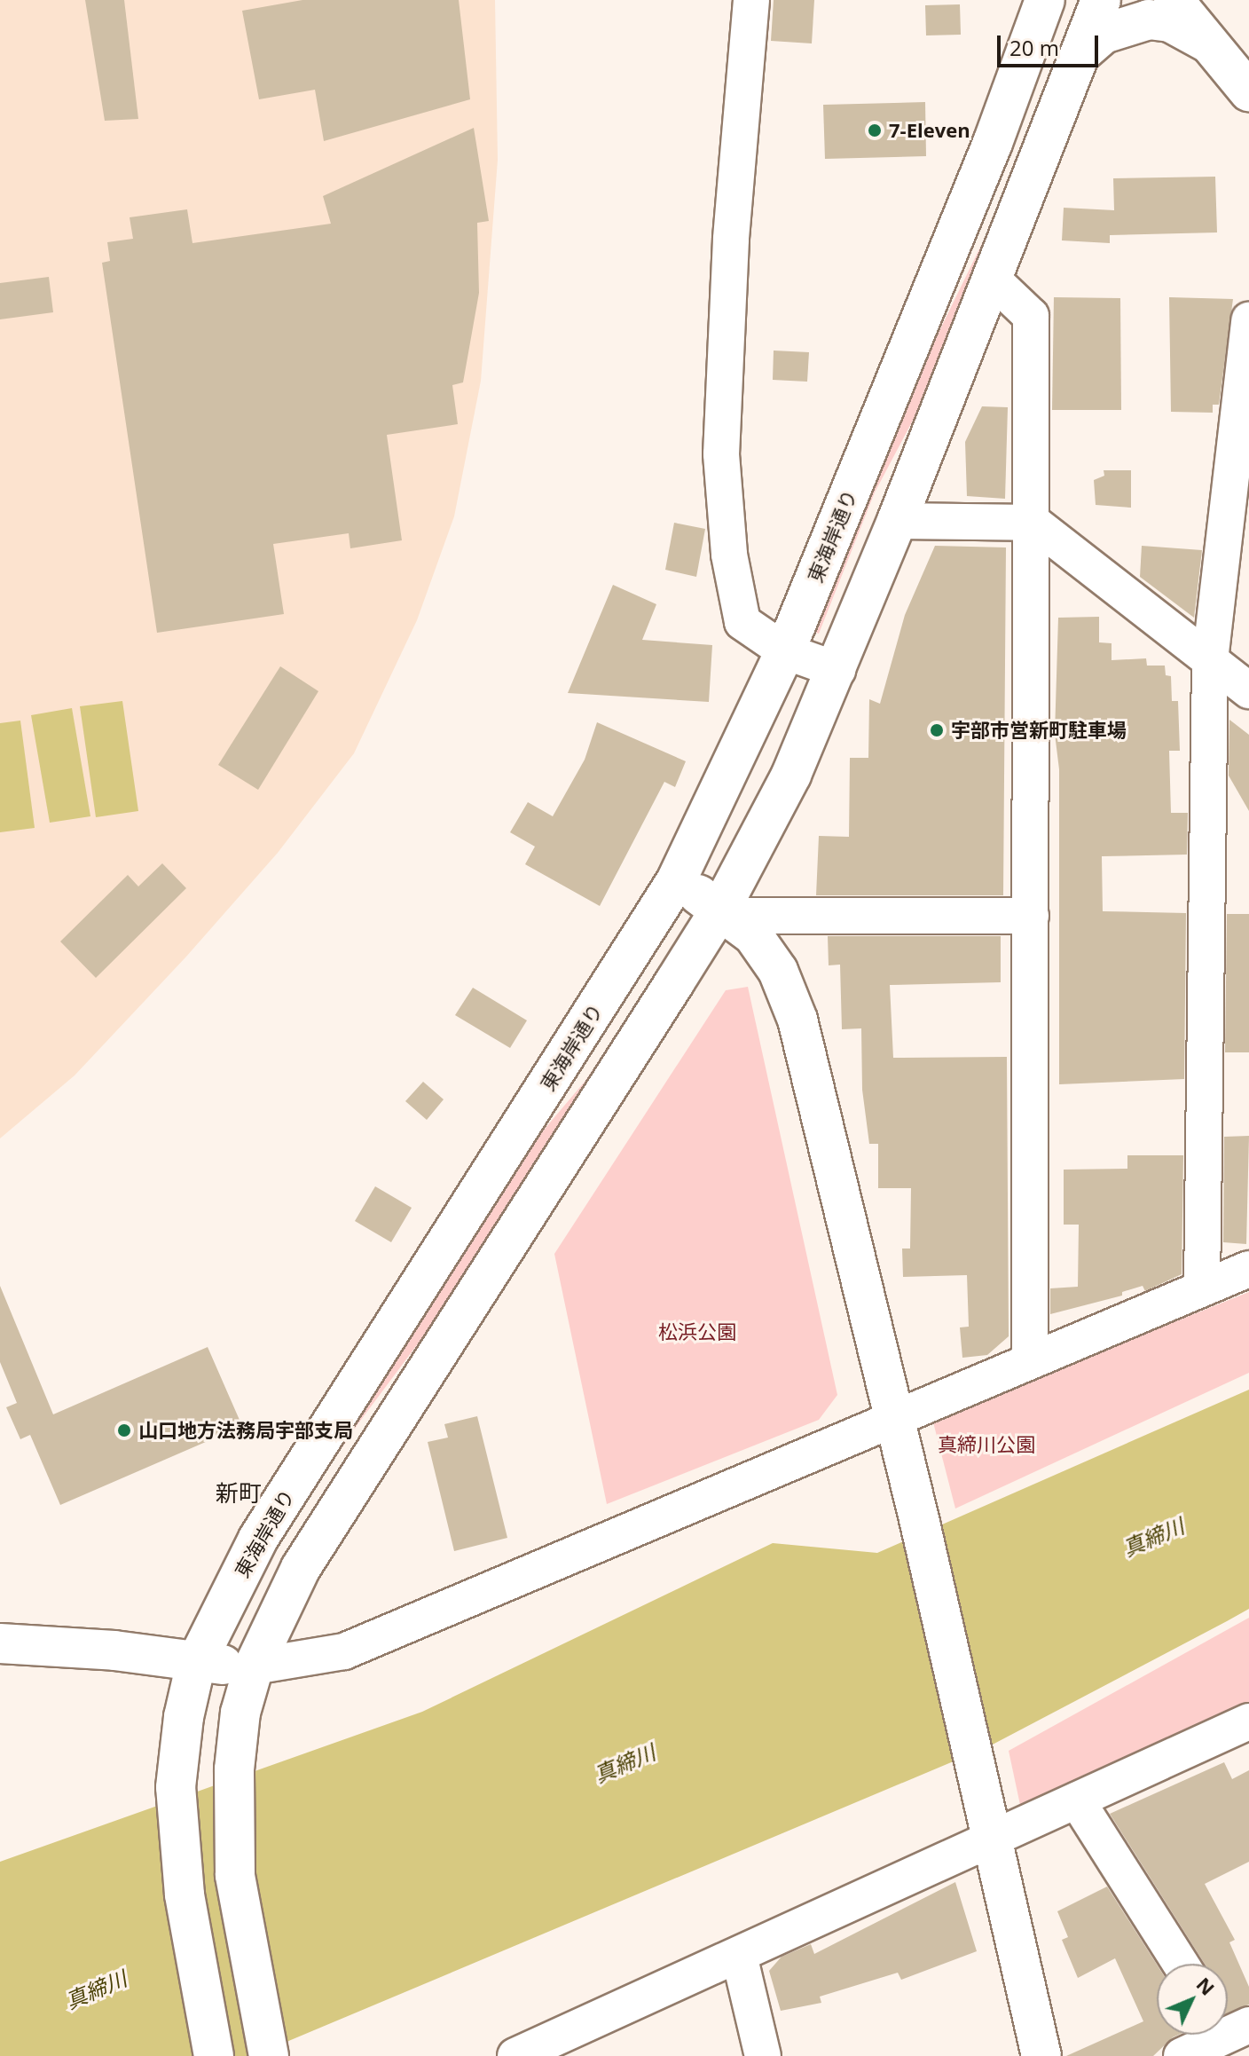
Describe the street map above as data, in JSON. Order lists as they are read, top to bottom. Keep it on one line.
{"streets":{"main road":["東海岸通り"]},"districts":["新町"],"water":["真締川"],"parks":["松浜公園","真締川公園"],"places":["7-Eleven","宇部市営新町駐車場","山口地方法務局宇部支局"],"scale_bar":"20 m","north":"top right"}
